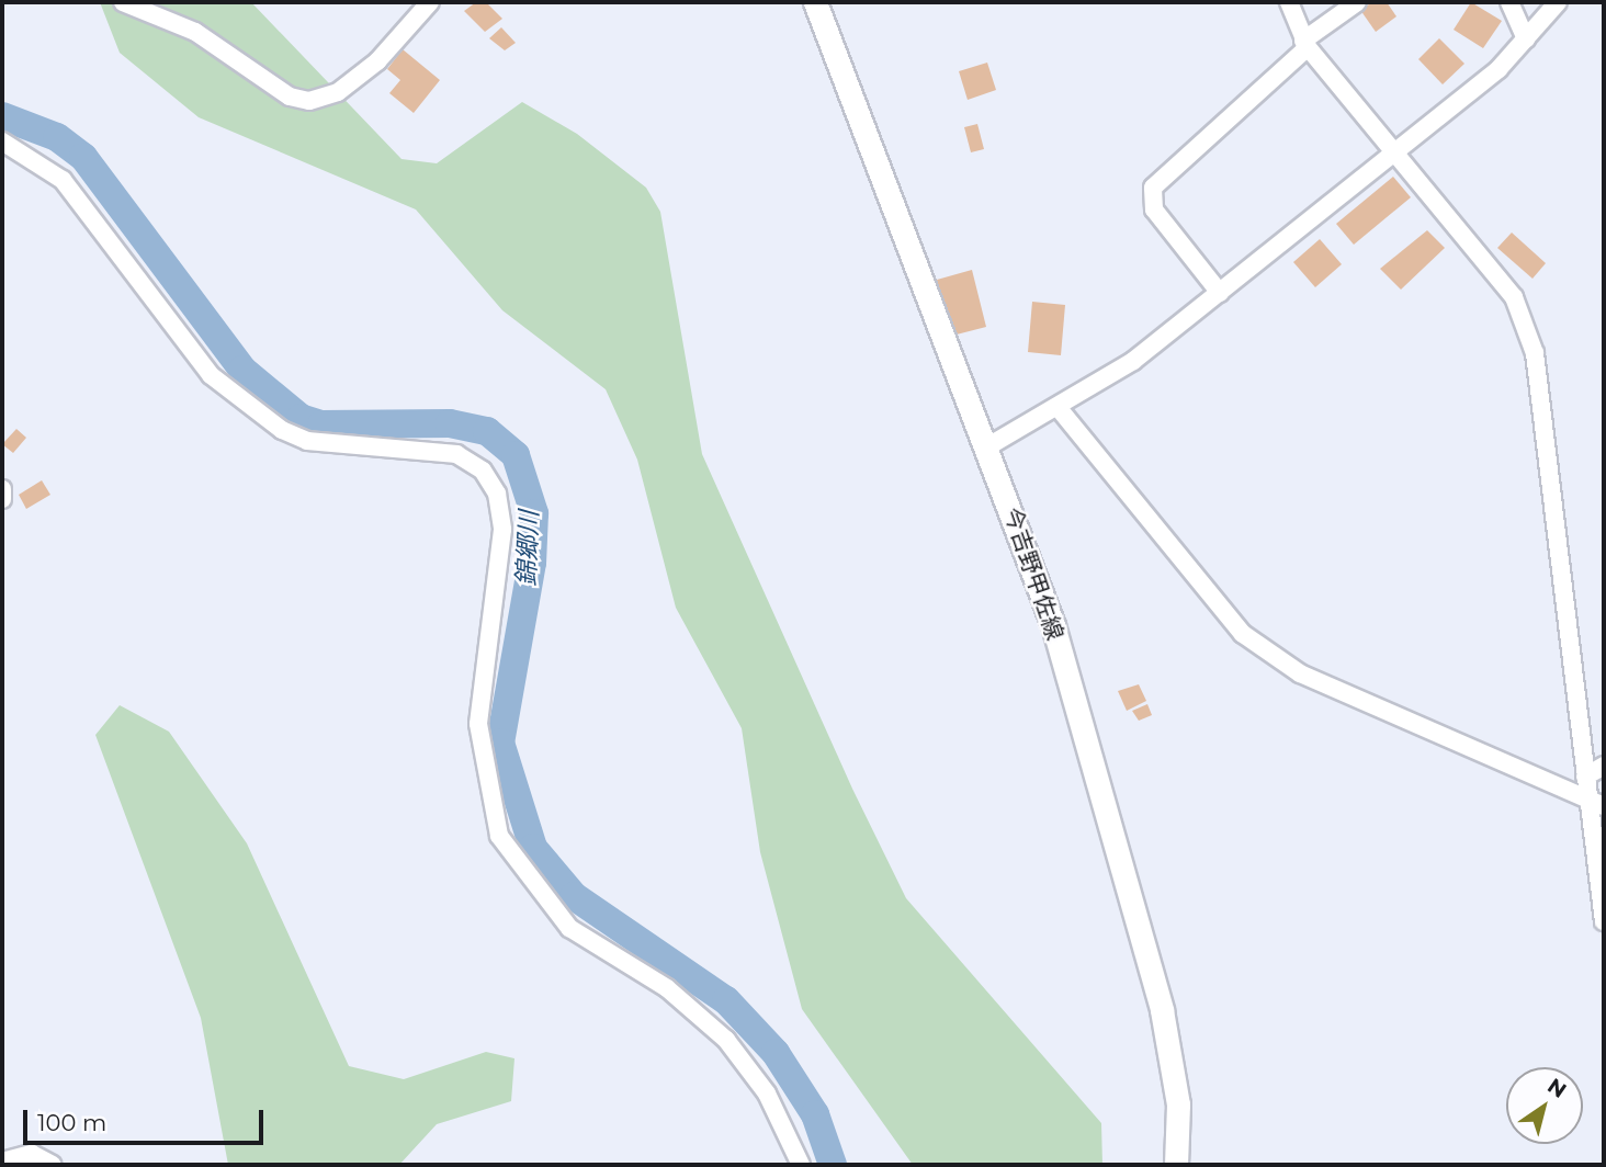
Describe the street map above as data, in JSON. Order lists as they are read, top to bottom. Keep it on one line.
{"streets":{"main road":["今吉野甲佐線"]},"water":["錦郷川"],"scale_bar":"100 m","north":"top right"}
